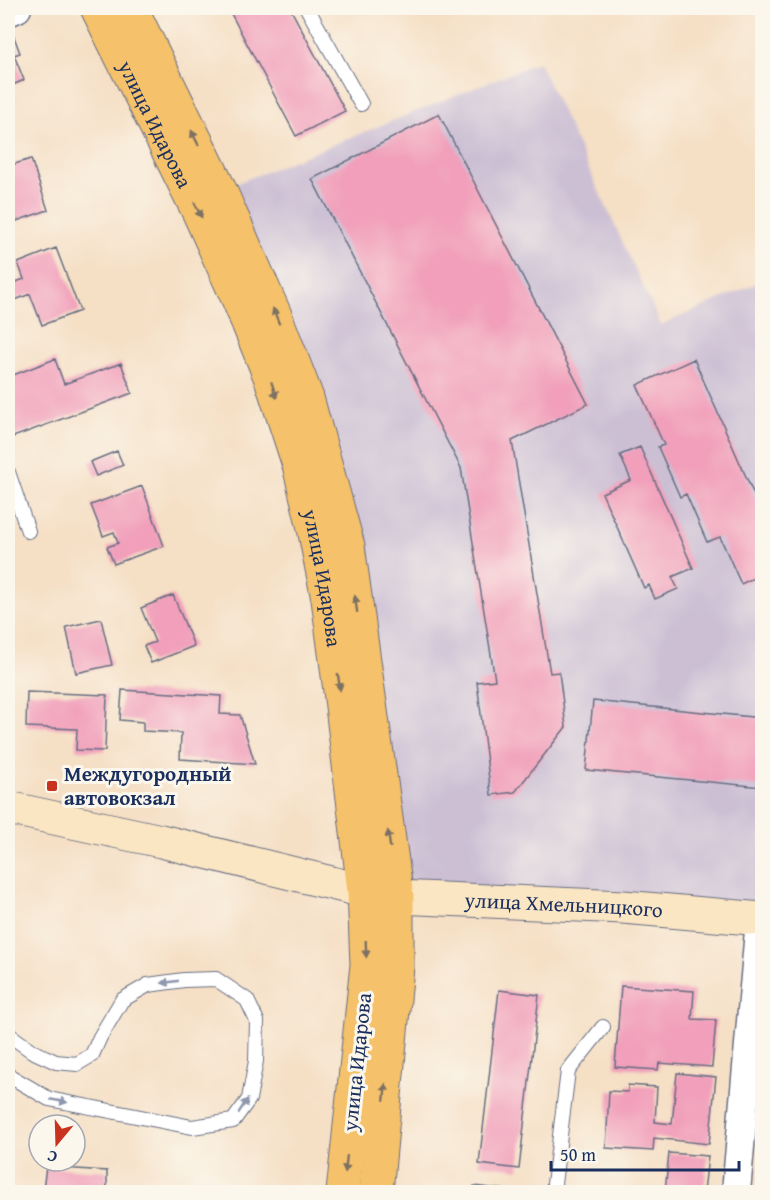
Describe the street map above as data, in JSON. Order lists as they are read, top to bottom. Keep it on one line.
{"streets":{"main road":["улица Идарова","улица Хмельницкого"]},"crossings":[["улица Идарова","улица Хмельницкого"]],"places":{"transit":["Междугородный автовокзал"]},"scale_bar":"50 m","north":"bottom"}
